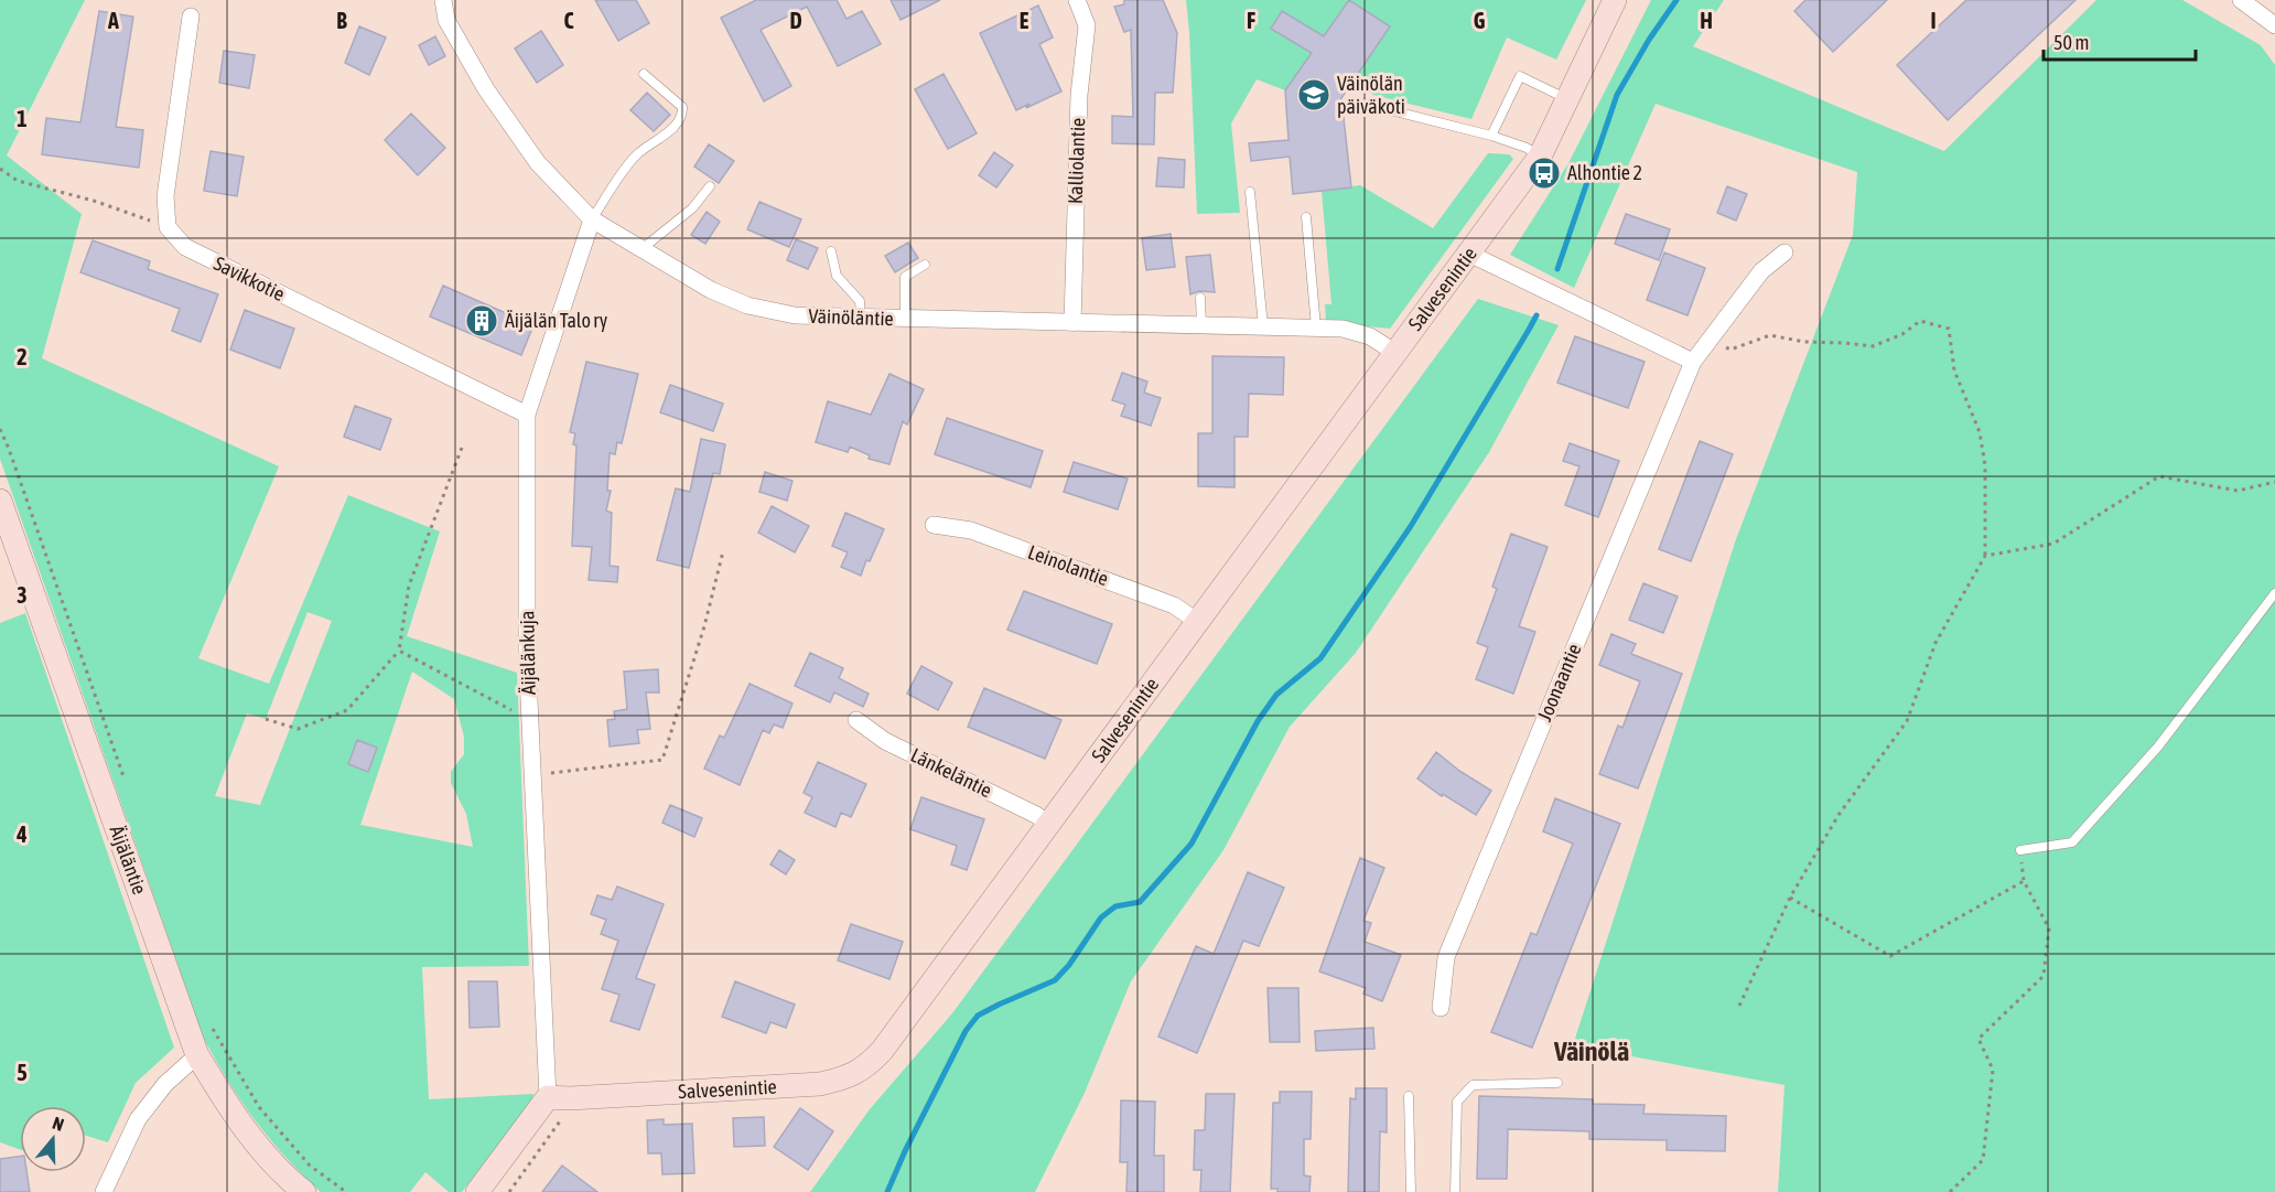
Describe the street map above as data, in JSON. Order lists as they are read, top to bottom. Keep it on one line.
{"streets":{"street":["Kalliolantie","Savikkotie","Salvesenintie","Väinöläntie","Leinolantie","Äijälänkuja","Joonaantie","Länkeläntie","Äijäläntie"]},"crossings":[["Kalliolantie","Väinöläntie"],["Savikkotie","Äijälänkuja"],["Salvesenintie","Väinöläntie"],["Salvesenintie","Leinolantie"],["Salvesenintie","Äijälänkuja"],["Salvesenintie","Länkeläntie"],["Väinöläntie","Äijälänkuja"]],"districts":["Väinölä"],"places":{"school or university":["Väinölän päiväkoti"],"bus stop":["Alhontie 2"],"building":["Äijälän Talo ry"]},"scale_bar":"50 m","north":"top","grid":{"columns":["A","B","C","D","E","F","G","H","I"],"rows":["1","2","3","4","5"]}}
